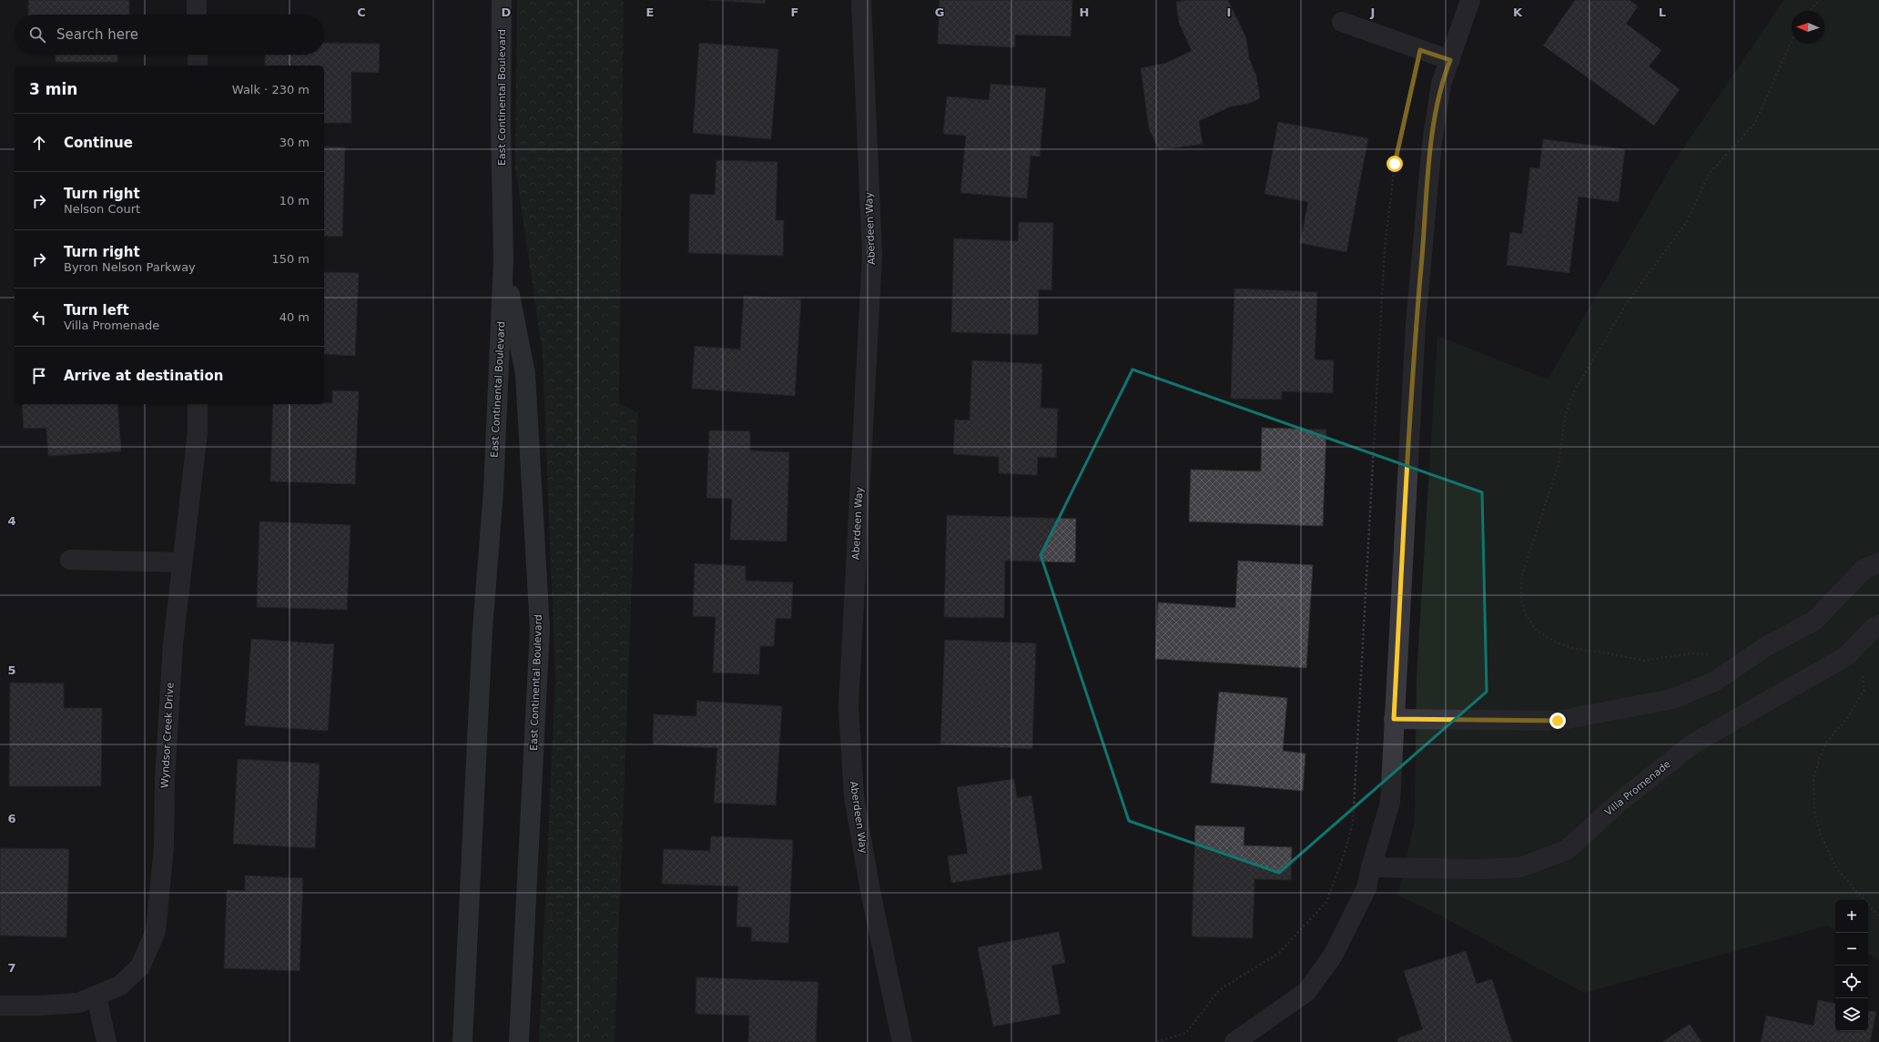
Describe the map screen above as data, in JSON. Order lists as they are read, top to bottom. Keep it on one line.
{"streets":{"main road":["East Continental Boulevard"],"street":["Aberdeen Way","Wyndsor Creek Drive","Villa Promenade"]},"north":"left","page":{"search":"Search here","heading":["3 min","Walk · 230 m"],"list":[["Continue","30 m"],["Turn right","Nelson Court","10 m"],["Turn right","Byron Nelson Parkway","150 m"],["Turn left","Villa Promenade","40 m"],"Arrive at destination"],"map_buttons":["+","−"]},"grid":{"columns":["C","D","E","F","G","H","I","J","K","L"],"rows":["4","5","6","7"]}}
